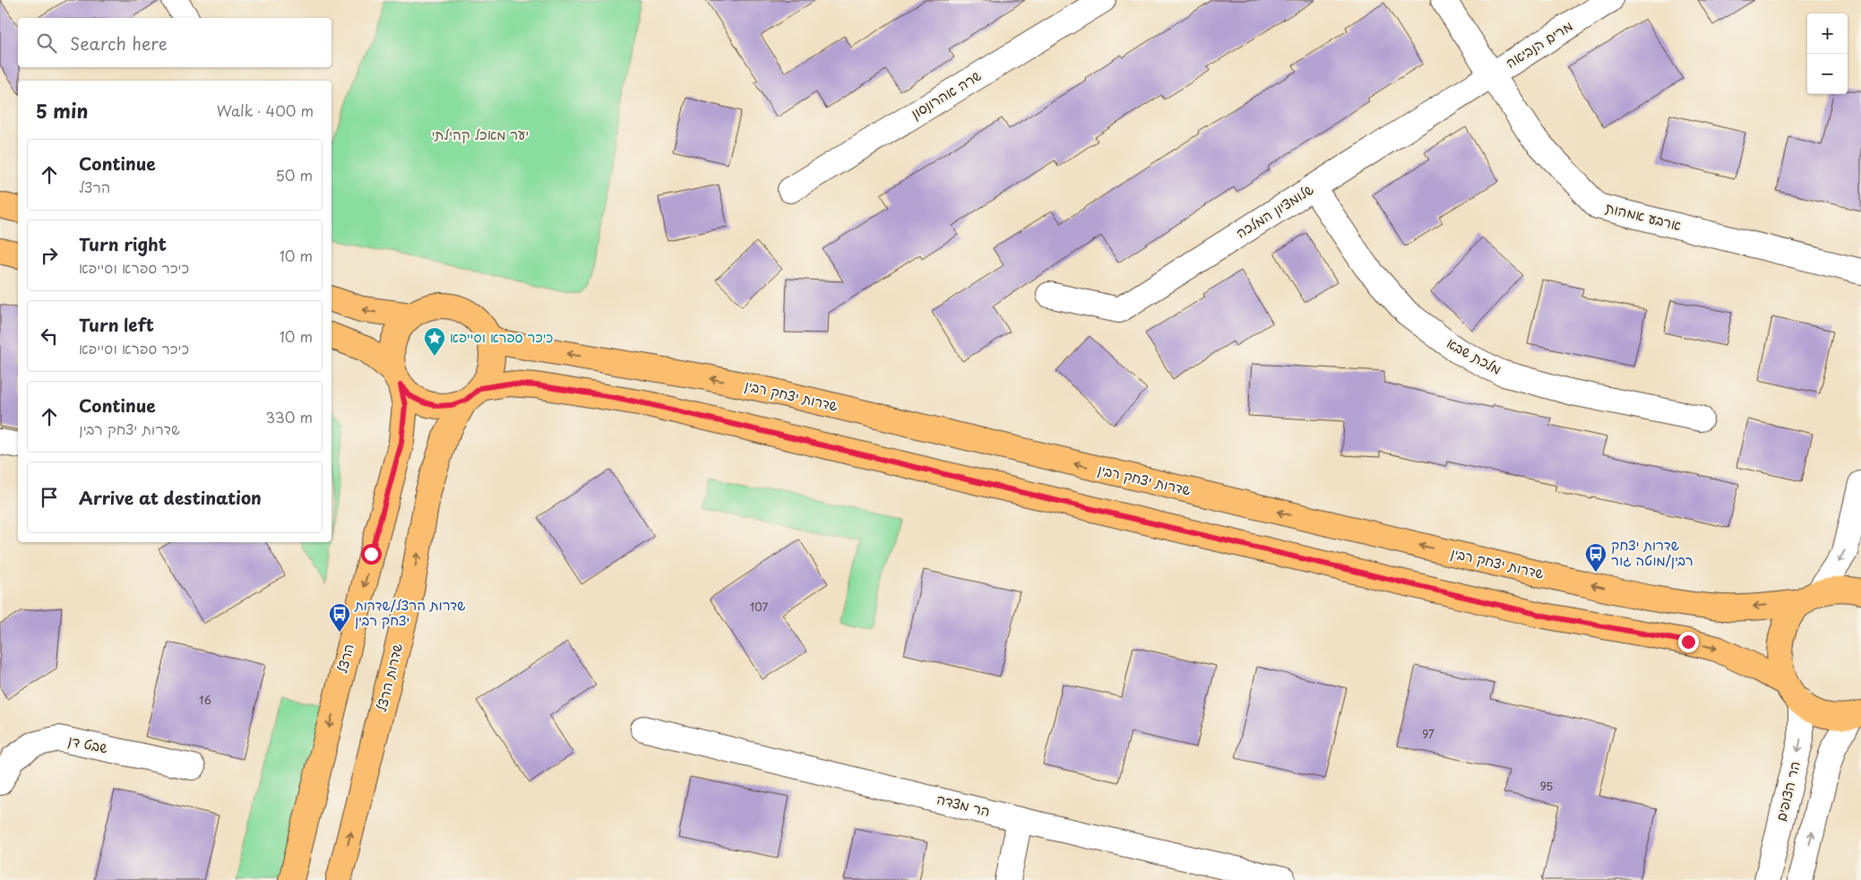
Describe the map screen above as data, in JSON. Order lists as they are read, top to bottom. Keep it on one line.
{"streets":{"main road":["שדרות יצחק רבין","הרצל","שדרות הרצל"],"street":["מרים הנביאה","שרה אהרונסון","שלומציון המלכה","ארבע אמהות","מלכת שבא","שבט דן","הר הצופים","הר מצדה"]},"crossings":[["מרים הנביאה","שלומציון המלכה"],["מרים הנביאה","ארבע אמהות"],["שלומציון המלכה","ארבע אמהות"],["שלומציון המלכה","מלכת שבא"],["שדרות יצחק רבין","הרצל"],["שדרות יצחק רבין","שדרות הרצל"],["הרצל","שדרות הרצל"]],"one_way":["הרצל","שדרות הרצל"],"parks":["יער מאכל קהילתי"],"places":{"place":["כיכר ספרא וסייפא"],"bus stop":["שדרות יצחק רבין/מוטה גור","שדרות הרצל/שדרות יצחק רבין"]},"house_numbers":["107","16","97","95"],"page":{"map_buttons":["+","−"],"search":"Search here","heading":["5 min","Walk · 400 m"],"list":[["Continue","הרצל","50 m"],["Turn right","כיכר ספרא וסייפא","10 m"],["Turn left","כיכר ספרא וסייפא","10 m"],["Continue","שדרות יצחק רבין","330 m"],"Arrive at destination"]}}
